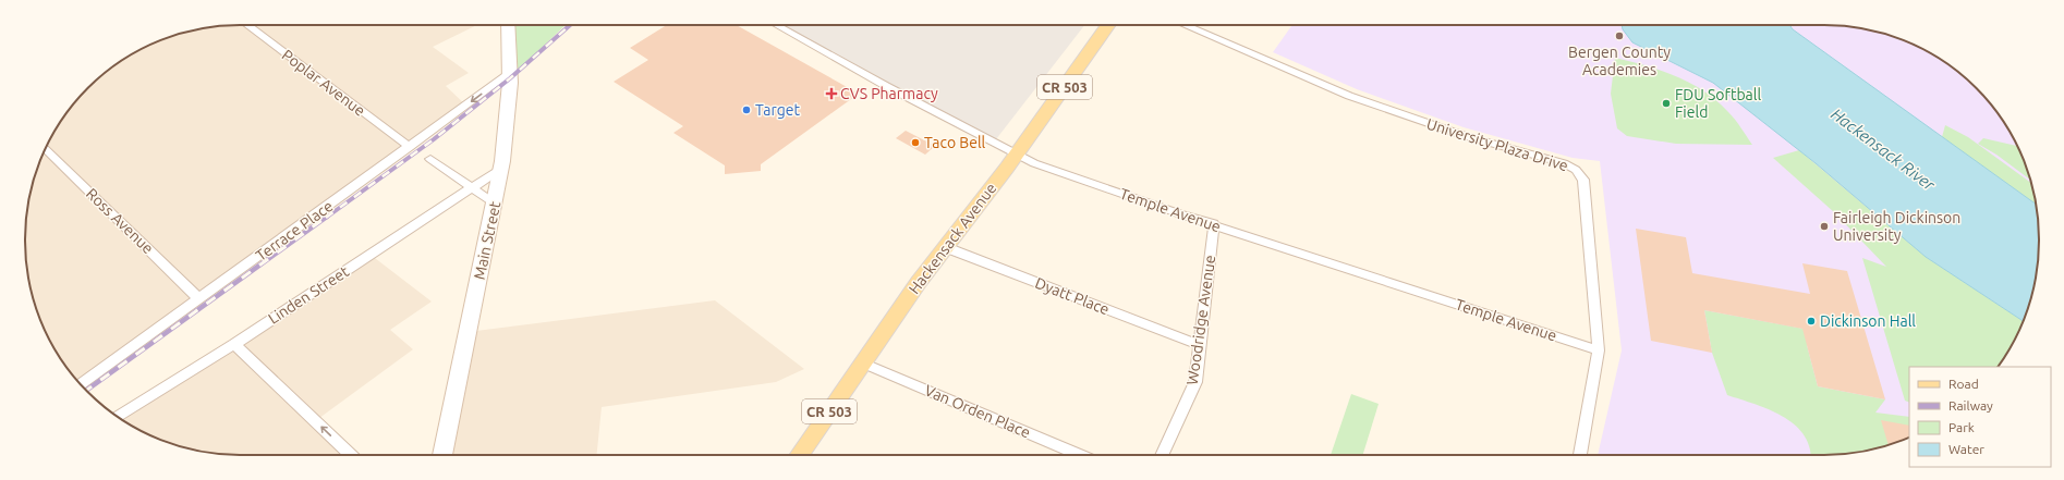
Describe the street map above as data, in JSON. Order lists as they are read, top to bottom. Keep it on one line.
{"streets":{"main road":["CR 503","Hackensack Avenue","Main Street"],"street":["Poplar Avenue","University Plaza Drive","Temple Avenue","Ross Avenue","Terrace Place","Linden Street","Dyatt Place","Woodridge Avenue","Van Orden Place"]},"crossings":[["Poplar Avenue","Terrace Place"],["University Plaza Drive","Temple Avenue"],["Temple Avenue","Hackensack Avenue"],["Temple Avenue","Woodridge Avenue"],["Ross Avenue","Terrace Place"],["Terrace Place","Main Street"],["Hackensack Avenue","Dyatt Place"],["Hackensack Avenue","Van Orden Place"],["Main Street","Linden Street"],["Dyatt Place","Woodridge Avenue"]],"water":["Hackensack River"],"places":{"other":["Bergen County Academies","FDU Softball Field","Target","Taco Bell","Fairleigh Dickinson University","Dickinson Hall"],"health":["CVS Pharmacy"]},"legend":["Road","Railway","Park","Water"]}
